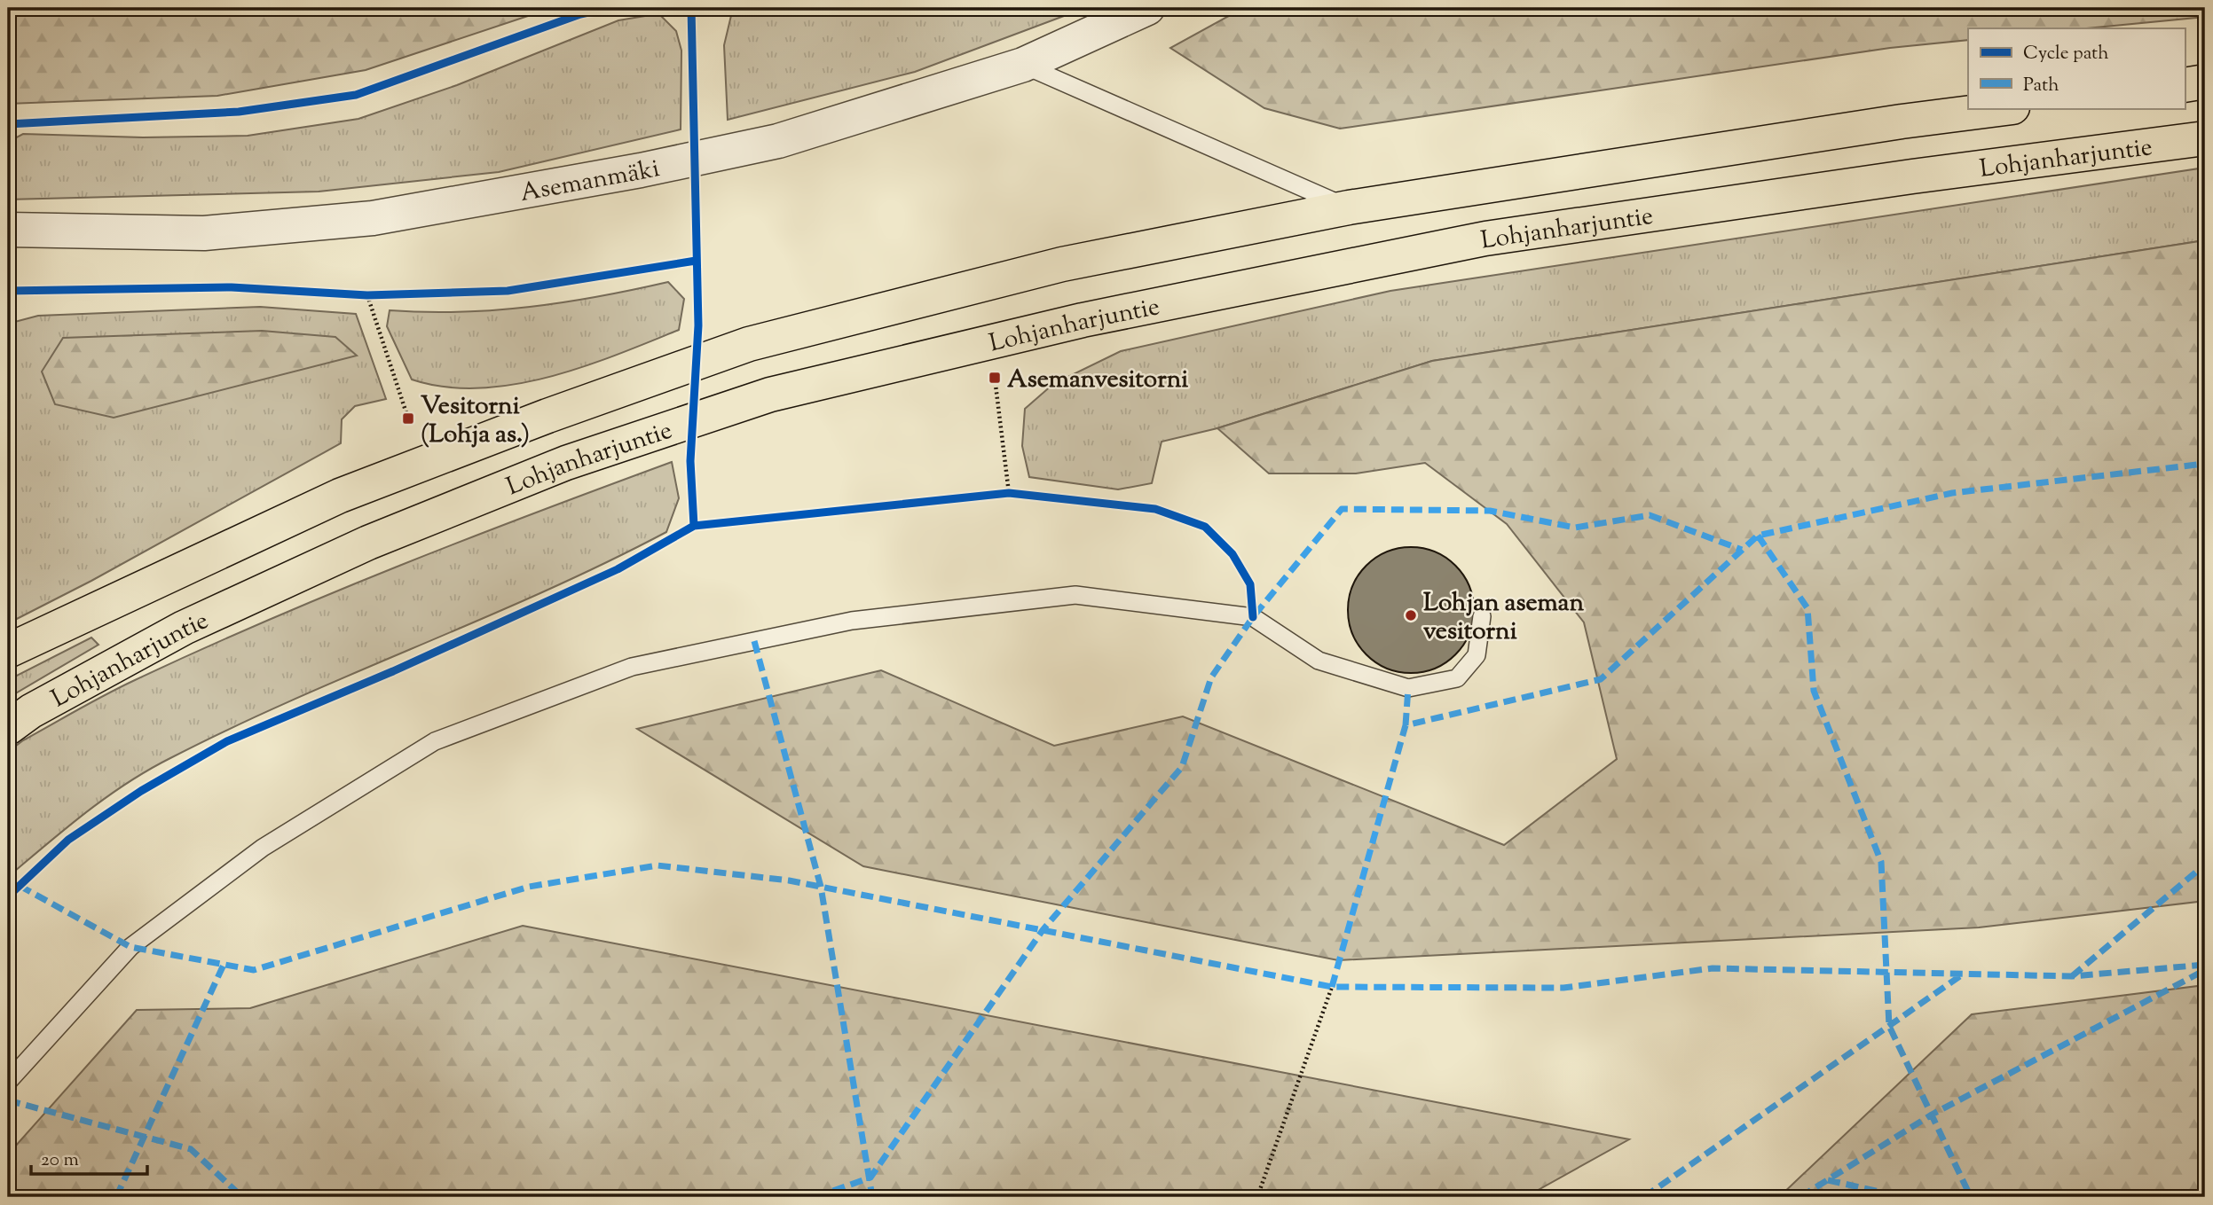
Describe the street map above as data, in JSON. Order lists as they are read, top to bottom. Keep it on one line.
{"streets":{"highway":["Lohjanharjuntie"],"street":["Asemanmäki"]},"places":{"transit":["Asemanvesitorni","Vesitorni (Lohja as.)"],"other":["Lohjan aseman vesitorni"]},"legend":["Cycle path","Path"],"scale_bar":"20 m"}
